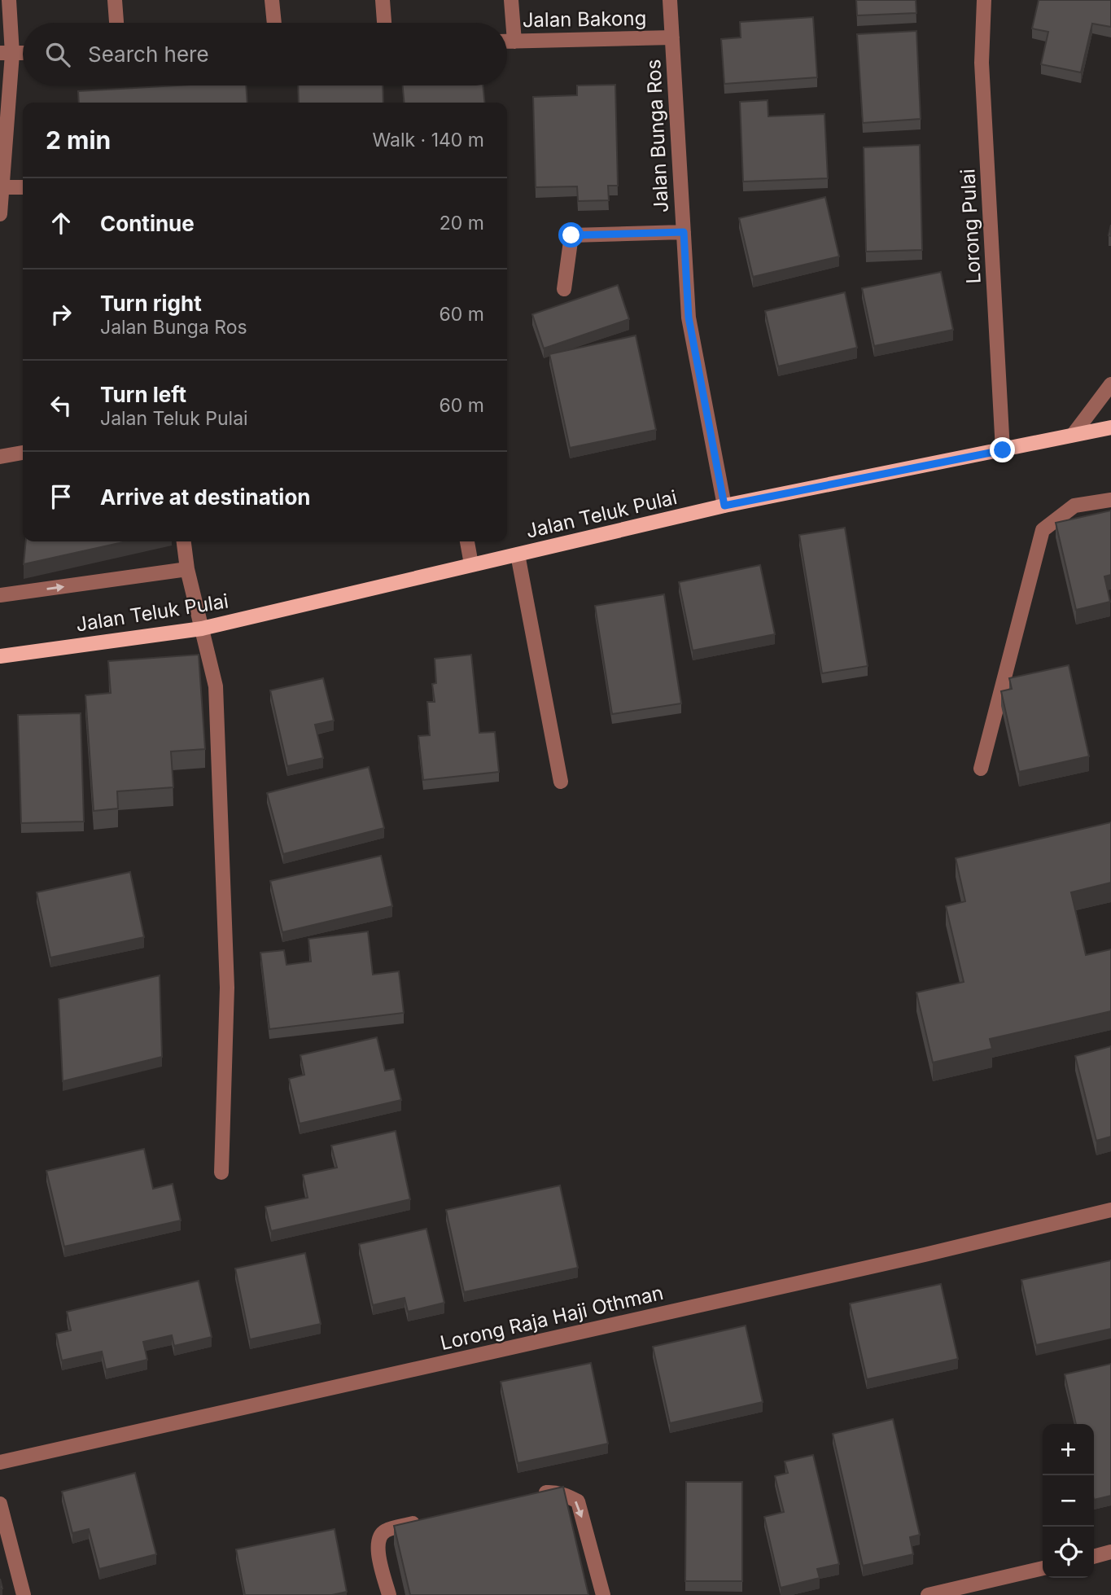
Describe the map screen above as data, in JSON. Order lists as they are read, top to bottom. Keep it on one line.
{"streets":{"main road":["Jalan Teluk Pulai"],"street":["Jalan Bakong","Jalan Bunga Ros","Lorong Pulai","Lorong Raja Haji Othman"]},"crossings":[["Jalan Bakong","Jalan Bunga Ros"],["Jalan Bunga Ros","Jalan Teluk Pulai"],["Lorong Pulai","Jalan Teluk Pulai"]],"page":{"search":"Search here","heading":["2 min","Walk · 140 m"],"list":[["Continue","20 m"],["Turn right","Jalan Bunga Ros","60 m"],["Turn left","Jalan Teluk Pulai","60 m"],"Arrive at destination"],"map_buttons":["+","−"]}}
